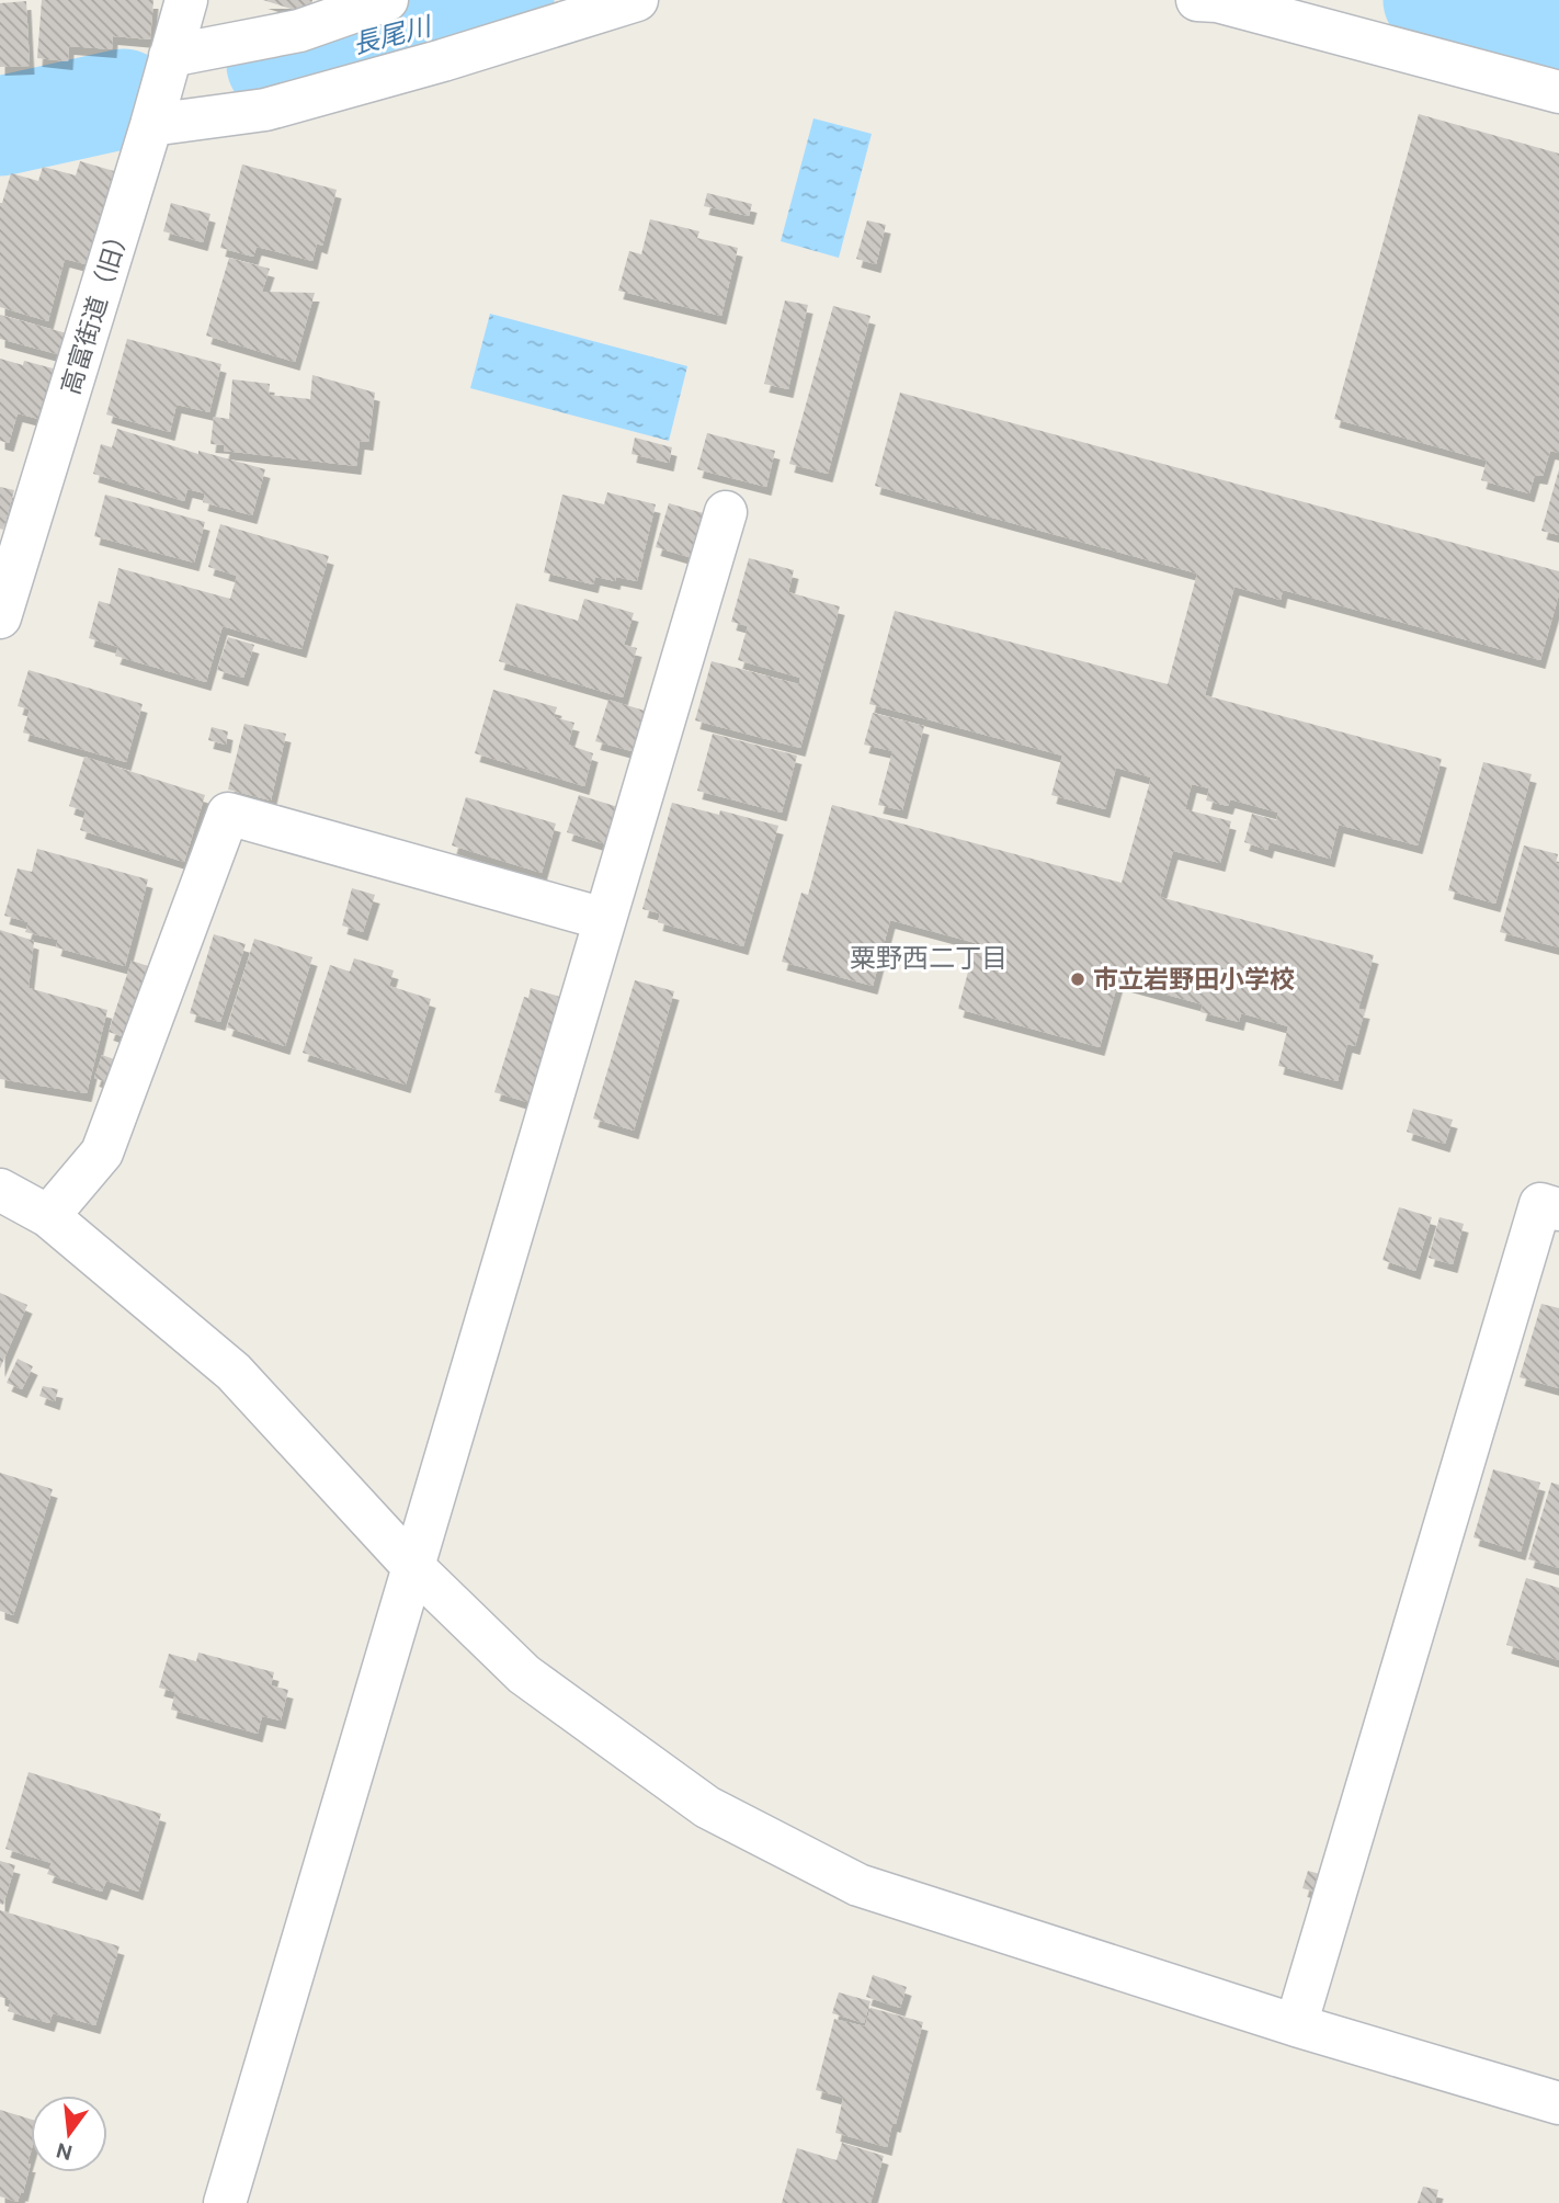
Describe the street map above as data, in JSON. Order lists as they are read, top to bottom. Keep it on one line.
{"streets":{"street":["高富街道（旧）"]},"districts":["粟野西二丁目"],"water":["長尾川"],"places":["市立岩野田小学校"],"north":"bottom"}
